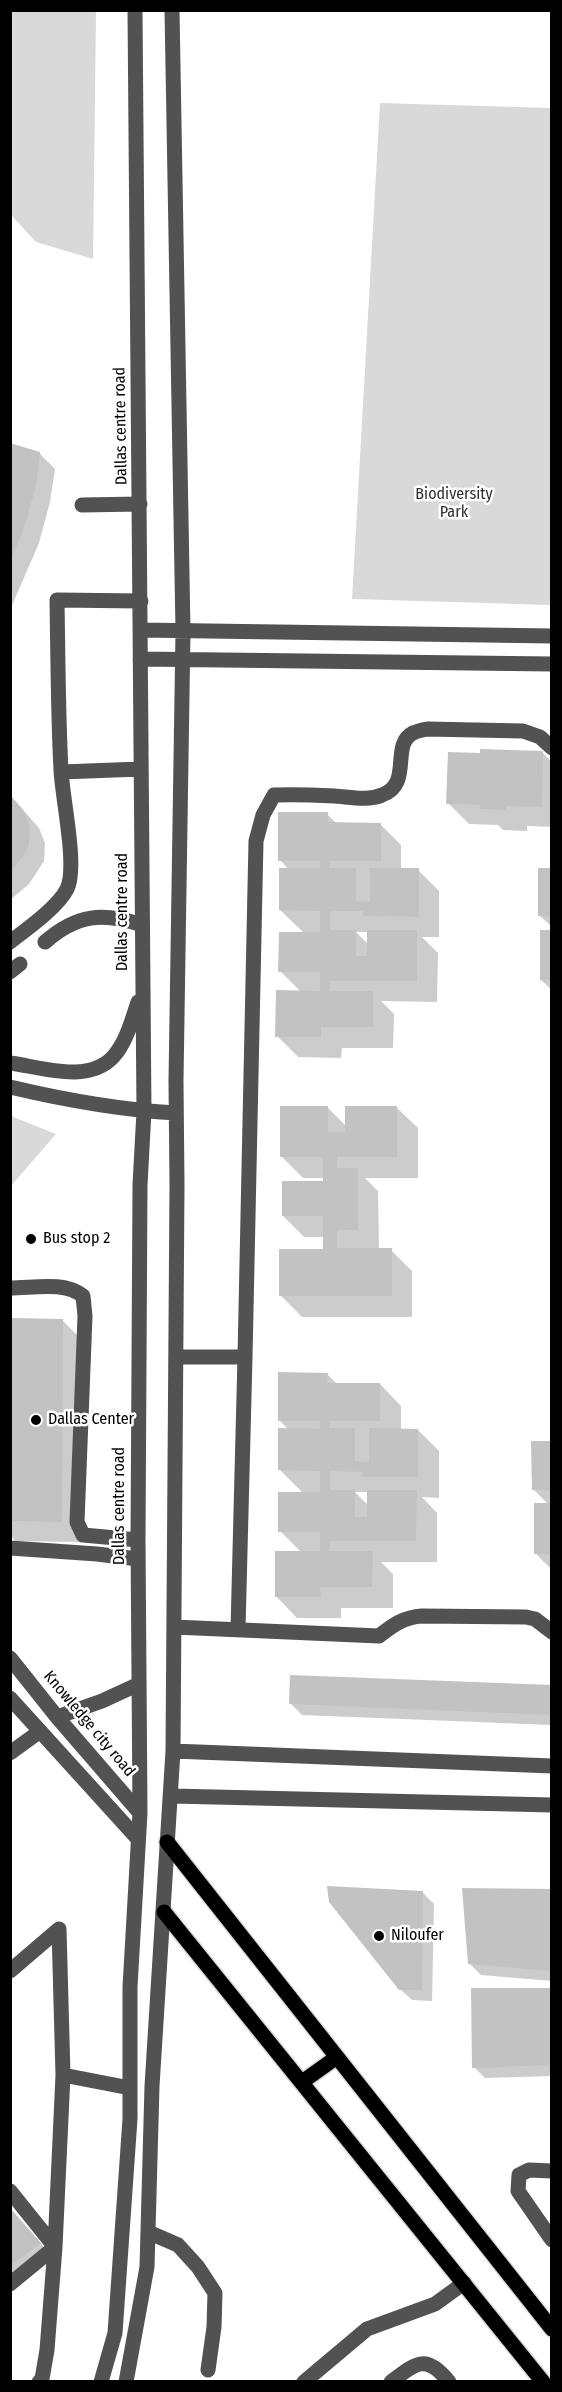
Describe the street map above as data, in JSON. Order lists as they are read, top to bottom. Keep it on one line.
{"streets":{"street":["Dallas centre road","Knowledge city road"]},"crossings":[["Dallas centre road","Knowledge city road"]],"parks":["Biodiversity Park"],"places":["Bus stop 2","Dallas Center","Niloufer"]}
